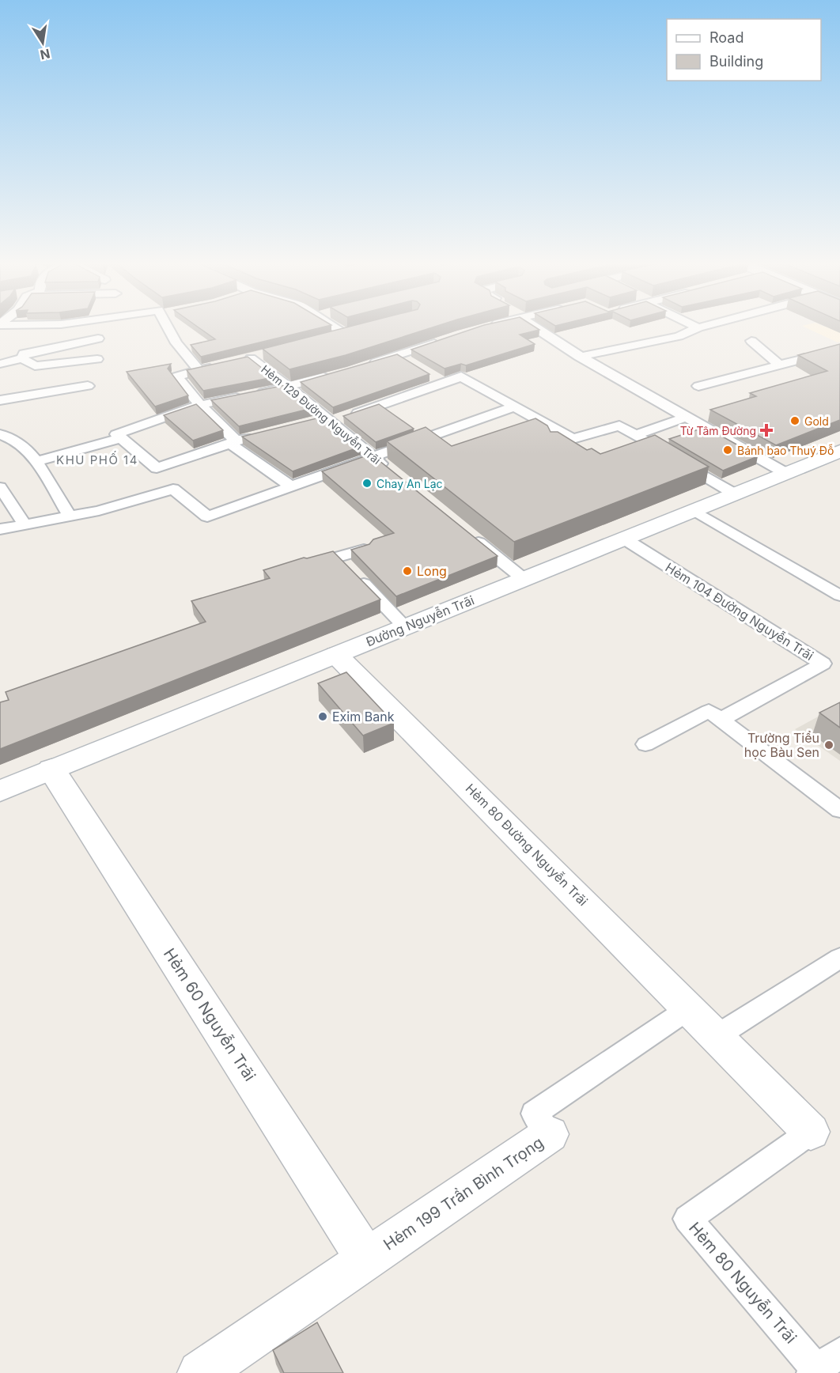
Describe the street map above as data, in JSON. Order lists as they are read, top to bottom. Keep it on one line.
{"streets":{"street":["Đường Nguyễn Trãi","Hẻm 80 Đường Nguyễn Trãi","Hẻm 60 Nguyễn Trãi","Hẻm 199 Trần Bình Trọng","Hẻm 80 Nguyễn Trãi"],"lane":["Hẻm 129 Đường Nguyễn Trãi","Hẻm 104 Đường Nguyễn Trãi"]},"crossings":[["Hẻm 104 Đường Nguyễn Trãi","Đường Nguyễn Trãi"],["Đường Nguyễn Trãi","Hẻm 80 Đường Nguyễn Trãi"],["Đường Nguyễn Trãi","Hẻm 60 Nguyễn Trãi"],["Hẻm 80 Đường Nguyễn Trãi","Hẻm 199 Trần Bình Trọng"],["Hẻm 80 Đường Nguyễn Trãi","Hẻm 80 Nguyễn Trãi"],["Hẻm 60 Nguyễn Trãi","Hẻm 199 Trần Bình Trọng"]],"districts":["KHU PHỐ 14"],"places":{"other":["Gold","Bánh bao Thuý Đỗ","Chay An Lạc","Long","Exim Bank","Trường Tiểu học Bàu Sen"],"health":["Từ Tâm Đường"]},"legend":["Road","Building"],"north":"bottom"}
